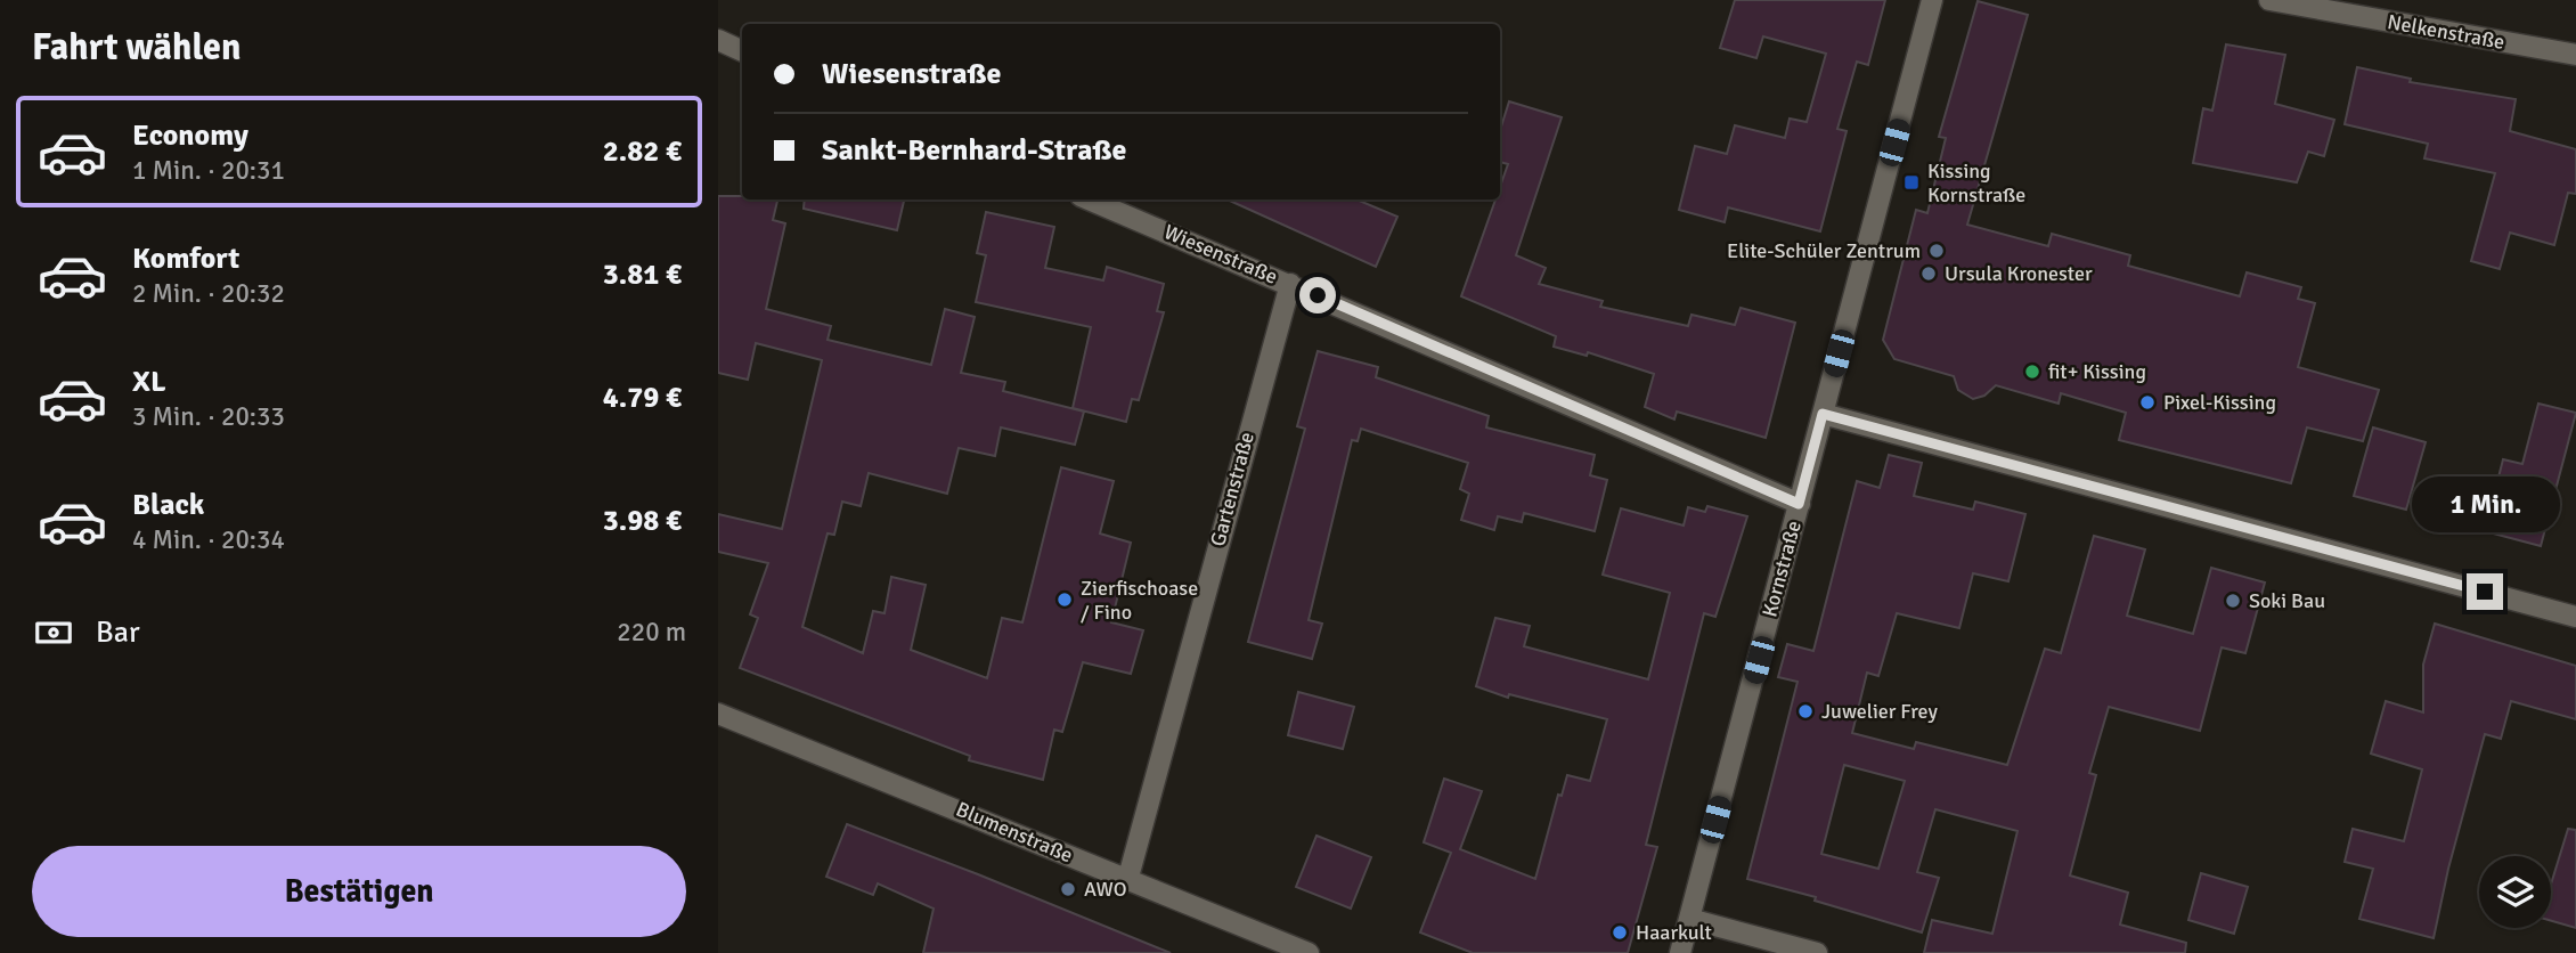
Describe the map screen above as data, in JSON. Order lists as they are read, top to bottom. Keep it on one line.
{"streets":{"street":["Nelkenstraße","Wiesenstraße","Gartenstraße","Kornstraße","Blumenstraße"]},"crossings":[["Wiesenstraße","Gartenstraße"],["Wiesenstraße","Kornstraße"],["Gartenstraße","Blumenstraße"]],"places":{"transit":["Kissing Kornstraße"],"other":["Elite-Schüler Zentrum","Ursula Kronester","fit+ Kissing","Pixel-Kissing","Zierfischoase / Fino","Soki Bau","Juwelier Frey","AWO","Haarkult"]},"page":{"heading":"Fahrt wählen","banner":["Wiesenstraße","Sankt-Bernhard-Straße"],"list":[{"name":"Economy","note":"1 Min. · 20:31","value":"2.82 €"},{"name":"Komfort","note":"2 Min. · 20:32","value":"3.81 €"},{"name":"XL","note":"3 Min. · 20:33","value":"4.79 €"},{"name":"Black","note":"4 Min. · 20:34","value":"3.98 €"}],"bubble":"1 Min.","pay":["Bar","220 m"],"buttons":"Bestätigen"}}
